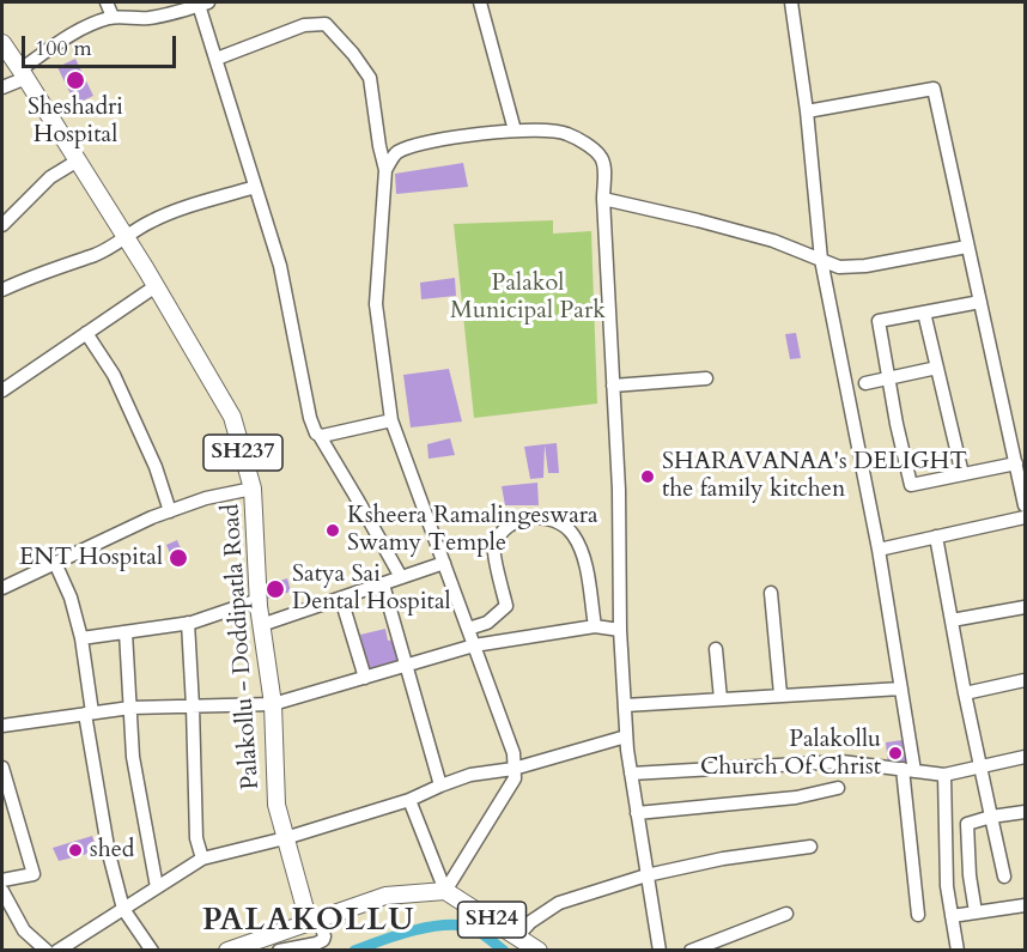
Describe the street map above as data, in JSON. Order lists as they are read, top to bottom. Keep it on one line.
{"streets":{"main road":["SH237","Palakollu - Doddipatla Road","SH24"]},"crossings":[["Palakollu - Doddipatla Road","SH24"]],"districts":["PALAKOLLU"],"parks":["Palakol Municipal Park"],"places":["Sheshadri Hospital","SHARAVANAA's DELIGHT the family kitchen","Ksheera Ramalingeswara Swamy Temple","ENT Hospital","Satya Sai Dental Hospital","Palakollu Church Of Christ","shed"],"scale_bar":"100 m"}
